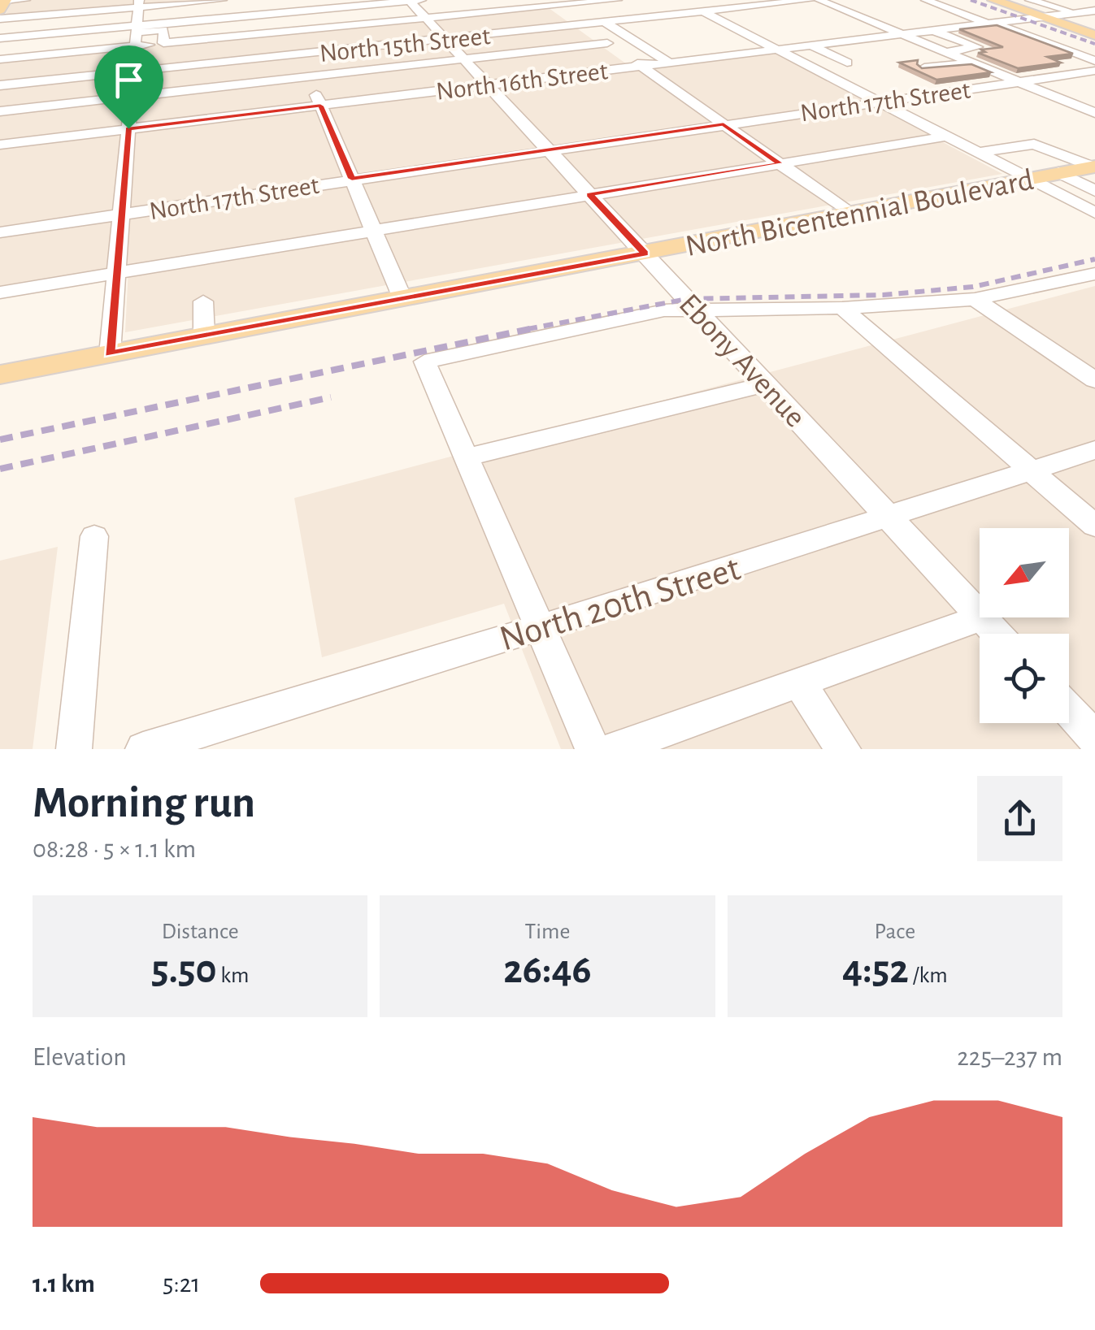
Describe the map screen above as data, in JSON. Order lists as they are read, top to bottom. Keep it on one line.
{"streets":{"main road":["North Bicentennial Boulevard"],"street":["North 15th Street","North 16th Street","North 17th Street","Ebony Avenue","North 20th Street"]},"crossings":[["North 15th Street","Ebony Avenue"],["North 16th Street","Ebony Avenue"],["North 17th Street","Ebony Avenue"],["North Bicentennial Boulevard","Ebony Avenue"],["Ebony Avenue","North 20th Street"]],"north":"bottom left","page":{"heading":["Morning run","08:28 · 5 × 1.1 km"],"stats":[["Distance","5.50 km"],["Time","26:46"],["Pace","4:52 /km"]],"chart":["Elevation","225–237 m"],"list":[{"name":"1.1 km","note":"5:21"}]}}
